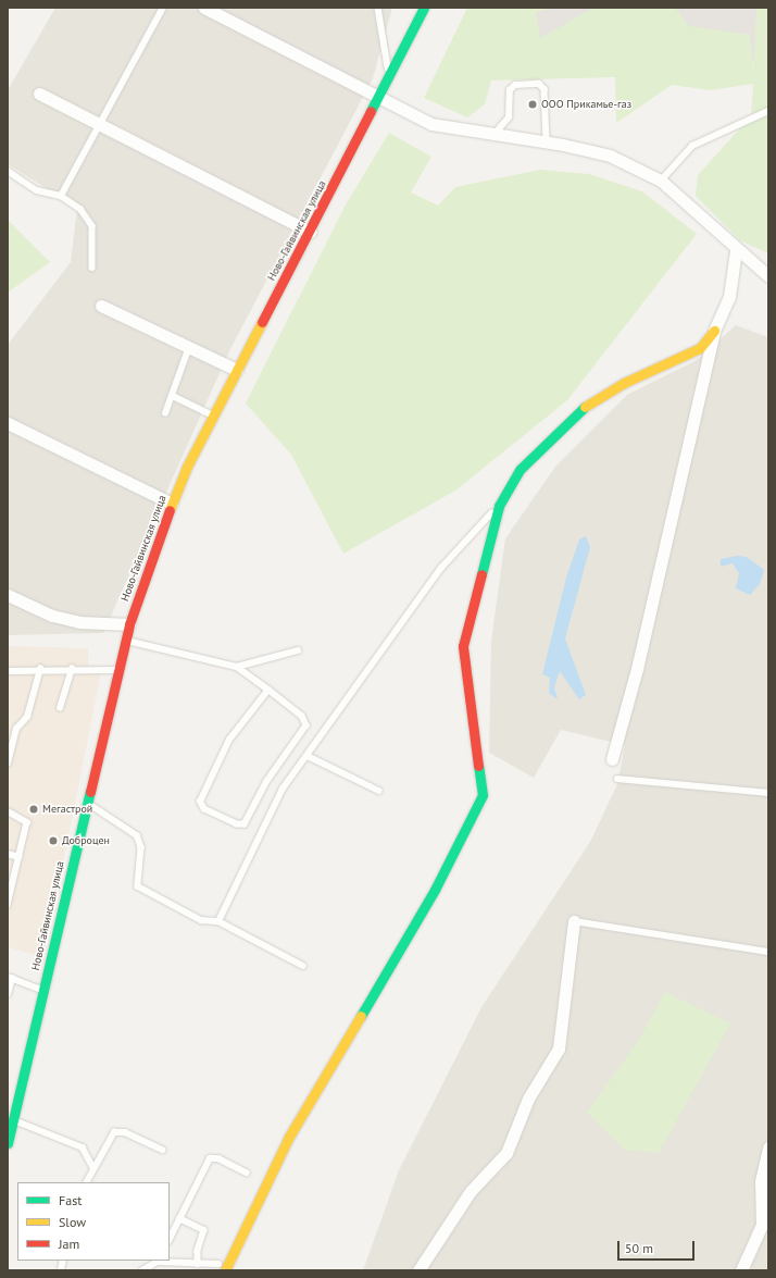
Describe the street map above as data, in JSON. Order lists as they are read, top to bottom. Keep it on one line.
{"streets":{"main road":["Ново-Гайвинская улица"]},"places":["ООО Прикамье-газ","Мегастрой","Доброцен"],"legend":["Fast","Slow","Jam"],"scale_bar":"50 m"}
